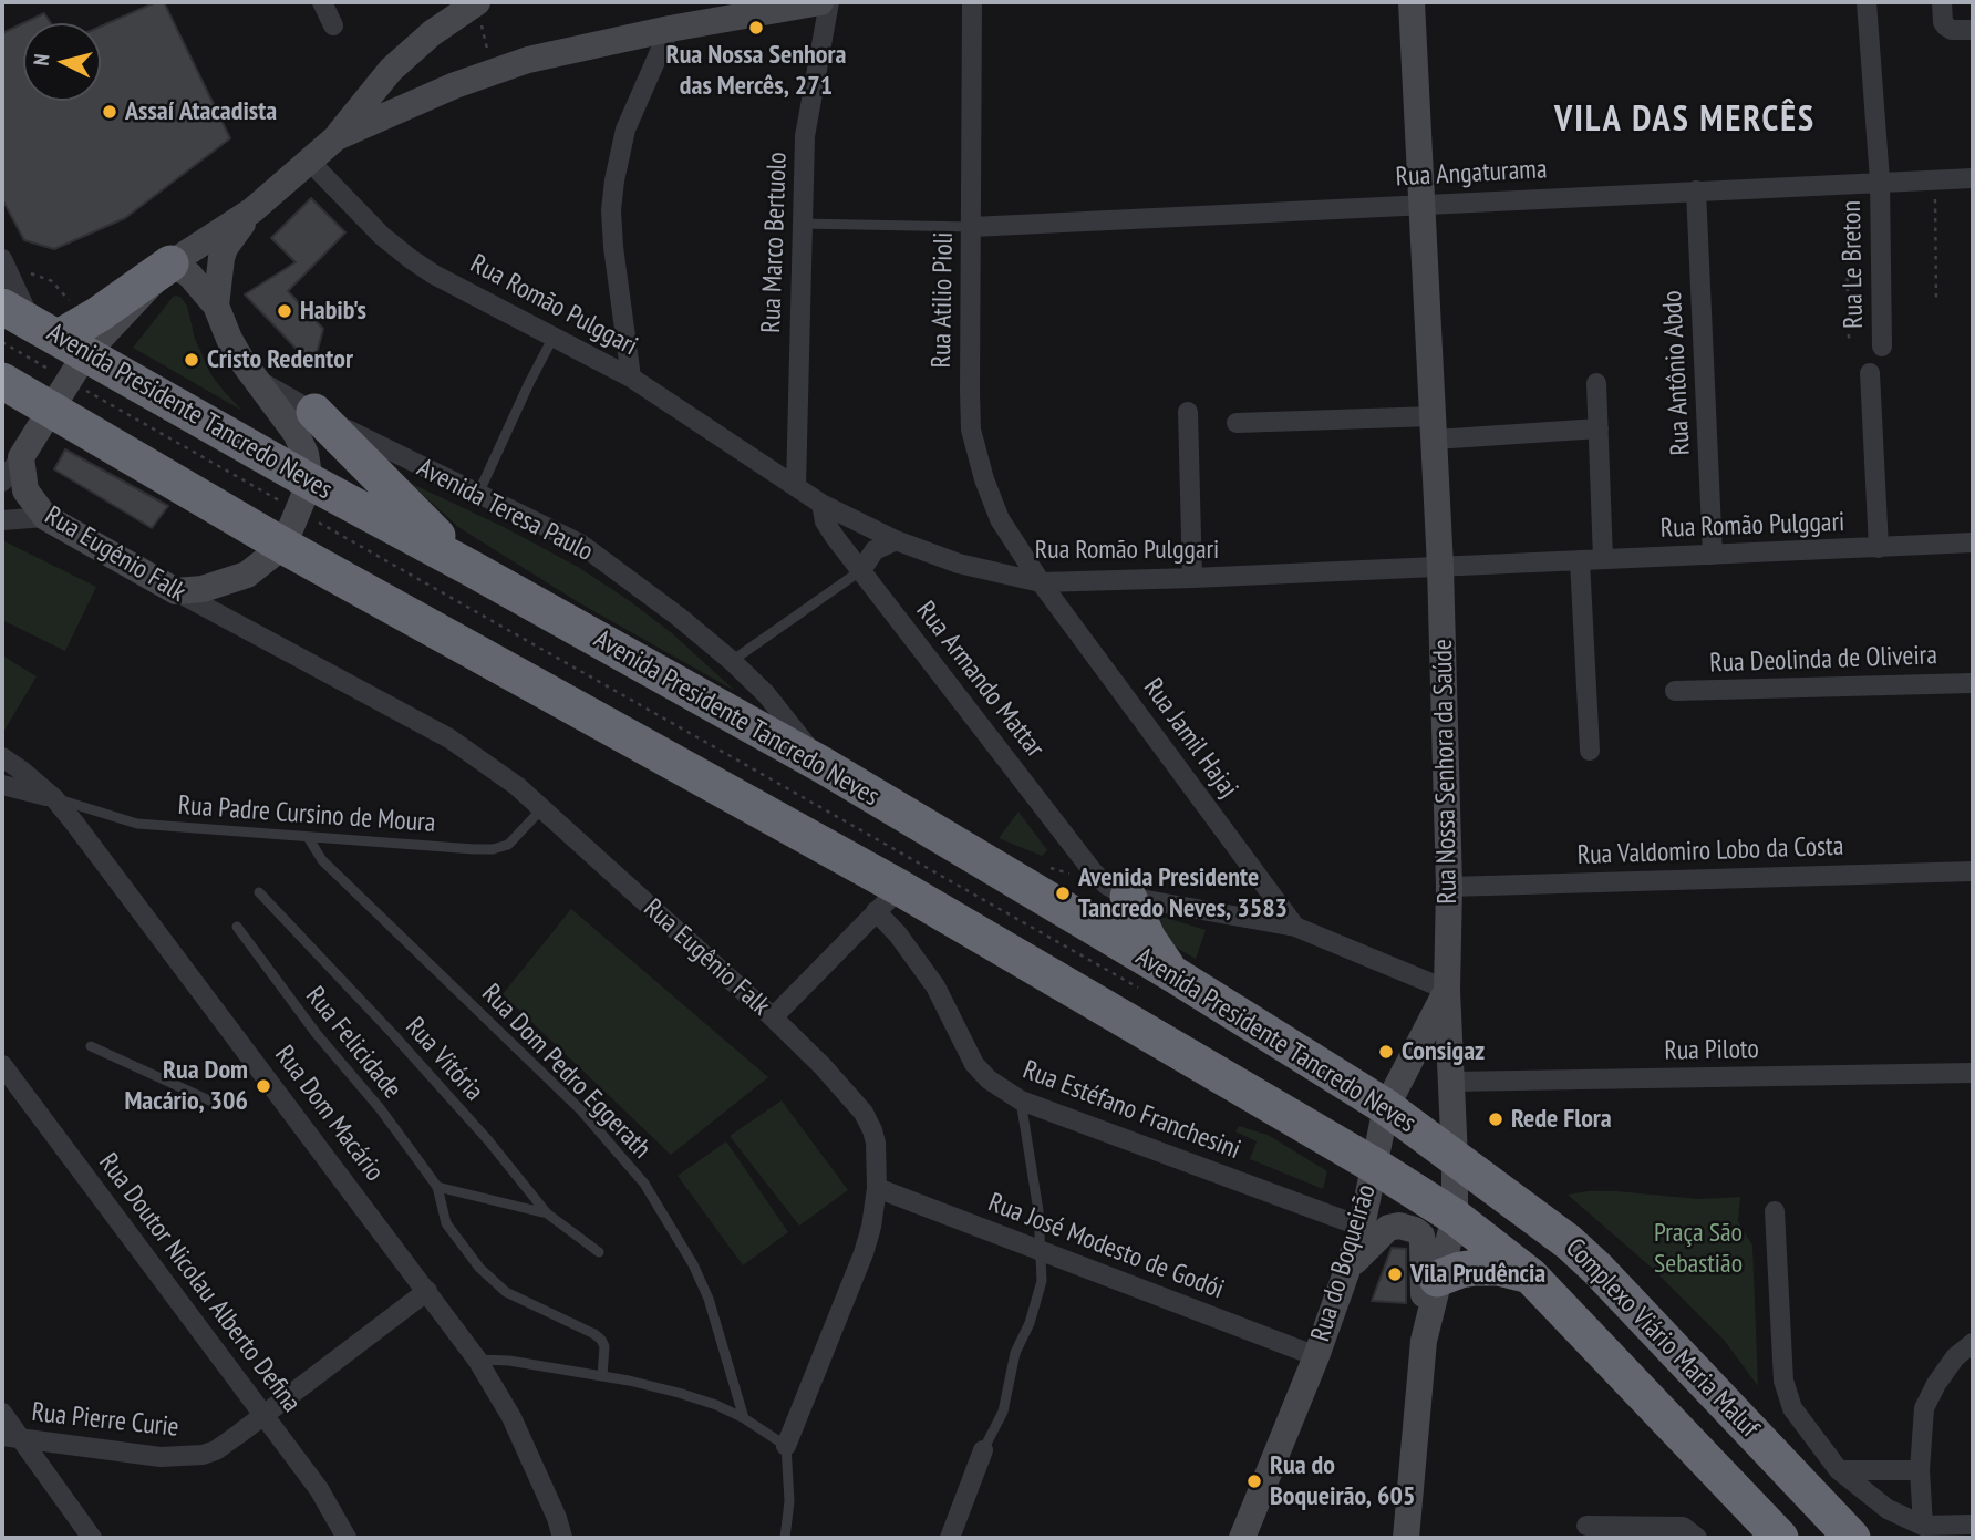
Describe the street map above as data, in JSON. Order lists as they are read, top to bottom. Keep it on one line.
{"streets":{"highway":["Avenida Presidente Tancredo Neves","Complexo Viário Maria Maluf"],"main road":["Avenida Teresa Paulo","Rua Eugênio Falk","Rua Nossa Senhora da Saúde","Rua do Boqueirão"],"street":["Rua Angaturama","Rua Marco Bertuolo","Rua Le Breton","Rua Atilio Pioli","Rua Romão Pulggari","Rua Antônio Abdo","Rua Deolinda de Oliveira","Rua Armando Mattar","Rua Jamil Hajaj","Rua Valdomiro Lobo da Costa","Rua Piloto","Rua Estéfano Franchesini","Rua Dom Macário","Rua José Modesto de Godói","Rua Doutor Nicolau Alberto Defina","Rua Pierre Curie"],"lane":["Rua Padre Cursino de Moura","Rua Felicidade","Rua Vitória","Rua Dom Pedro Eggerath"]},"crossings":[["Rua Angaturama","Rua Le Breton"],["Rua Angaturama","Rua Atilio Pioli"],["Rua Angaturama","Rua Antônio Abdo"],["Rua Angaturama","Rua Nossa Senhora da Saúde"],["Rua Marco Bertuolo","Rua Romão Pulggari"],["Rua Atilio Pioli","Rua Romão Pulggari"],["Rua Atilio Pioli","Rua Jamil Hajaj"],["Rua Romão Pulggari","Rua Antônio Abdo"],["Rua Romão Pulggari","Rua Armando Mattar"],["Rua Romão Pulggari","Rua Jamil Hajaj"],["Rua Romão Pulggari","Rua Nossa Senhora da Saúde"],["Avenida Presidente Tancredo Neves","Avenida Teresa Paulo"],["Avenida Presidente Tancredo Neves","Rua Nossa Senhora da Saúde"],["Avenida Presidente Tancredo Neves","Rua Estéfano Franchesini"],["Avenida Presidente Tancredo Neves","Rua do Boqueirão"],["Avenida Presidente Tancredo Neves","Complexo Viário Maria Maluf"],["Rua Eugênio Falk","Rua Padre Cursino de Moura"],["Rua Eugênio Falk","Rua José Modesto de Godói"],["Rua Nossa Senhora da Saúde","Rua Valdomiro Lobo da Costa"],["Rua Nossa Senhora da Saúde","Rua Piloto"],["Rua Nossa Senhora da Saúde","Rua do Boqueirão"],["Rua Nossa Senhora da Saúde","Complexo Viário Maria Maluf"],["Rua Padre Cursino de Moura","Rua Dom Pedro Eggerath"],["Rua Padre Cursino de Moura","Rua Dom Macário"],["Rua Estéfano Franchesini","Rua do Boqueirão"],["Rua Dom Macário","Rua Pierre Curie"],["Rua José Modesto de Godói","Rua do Boqueirão"],["Rua Doutor Nicolau Alberto Defina","Rua Pierre Curie"]],"districts":["VILA DAS MERCÊS"],"parks":["Praça São Sebastião"],"places":["Rua Nossa Senhora das Mercês, 271","Assaí Atacadista","Habib's","Cristo Redentor","Avenida Presidente Tancredo Neves, 3583","Consigaz","Rua Dom Macário, 306","Rede Flora","Vila Prudência","Rua do Boqueirão, 605"],"north":"left"}
